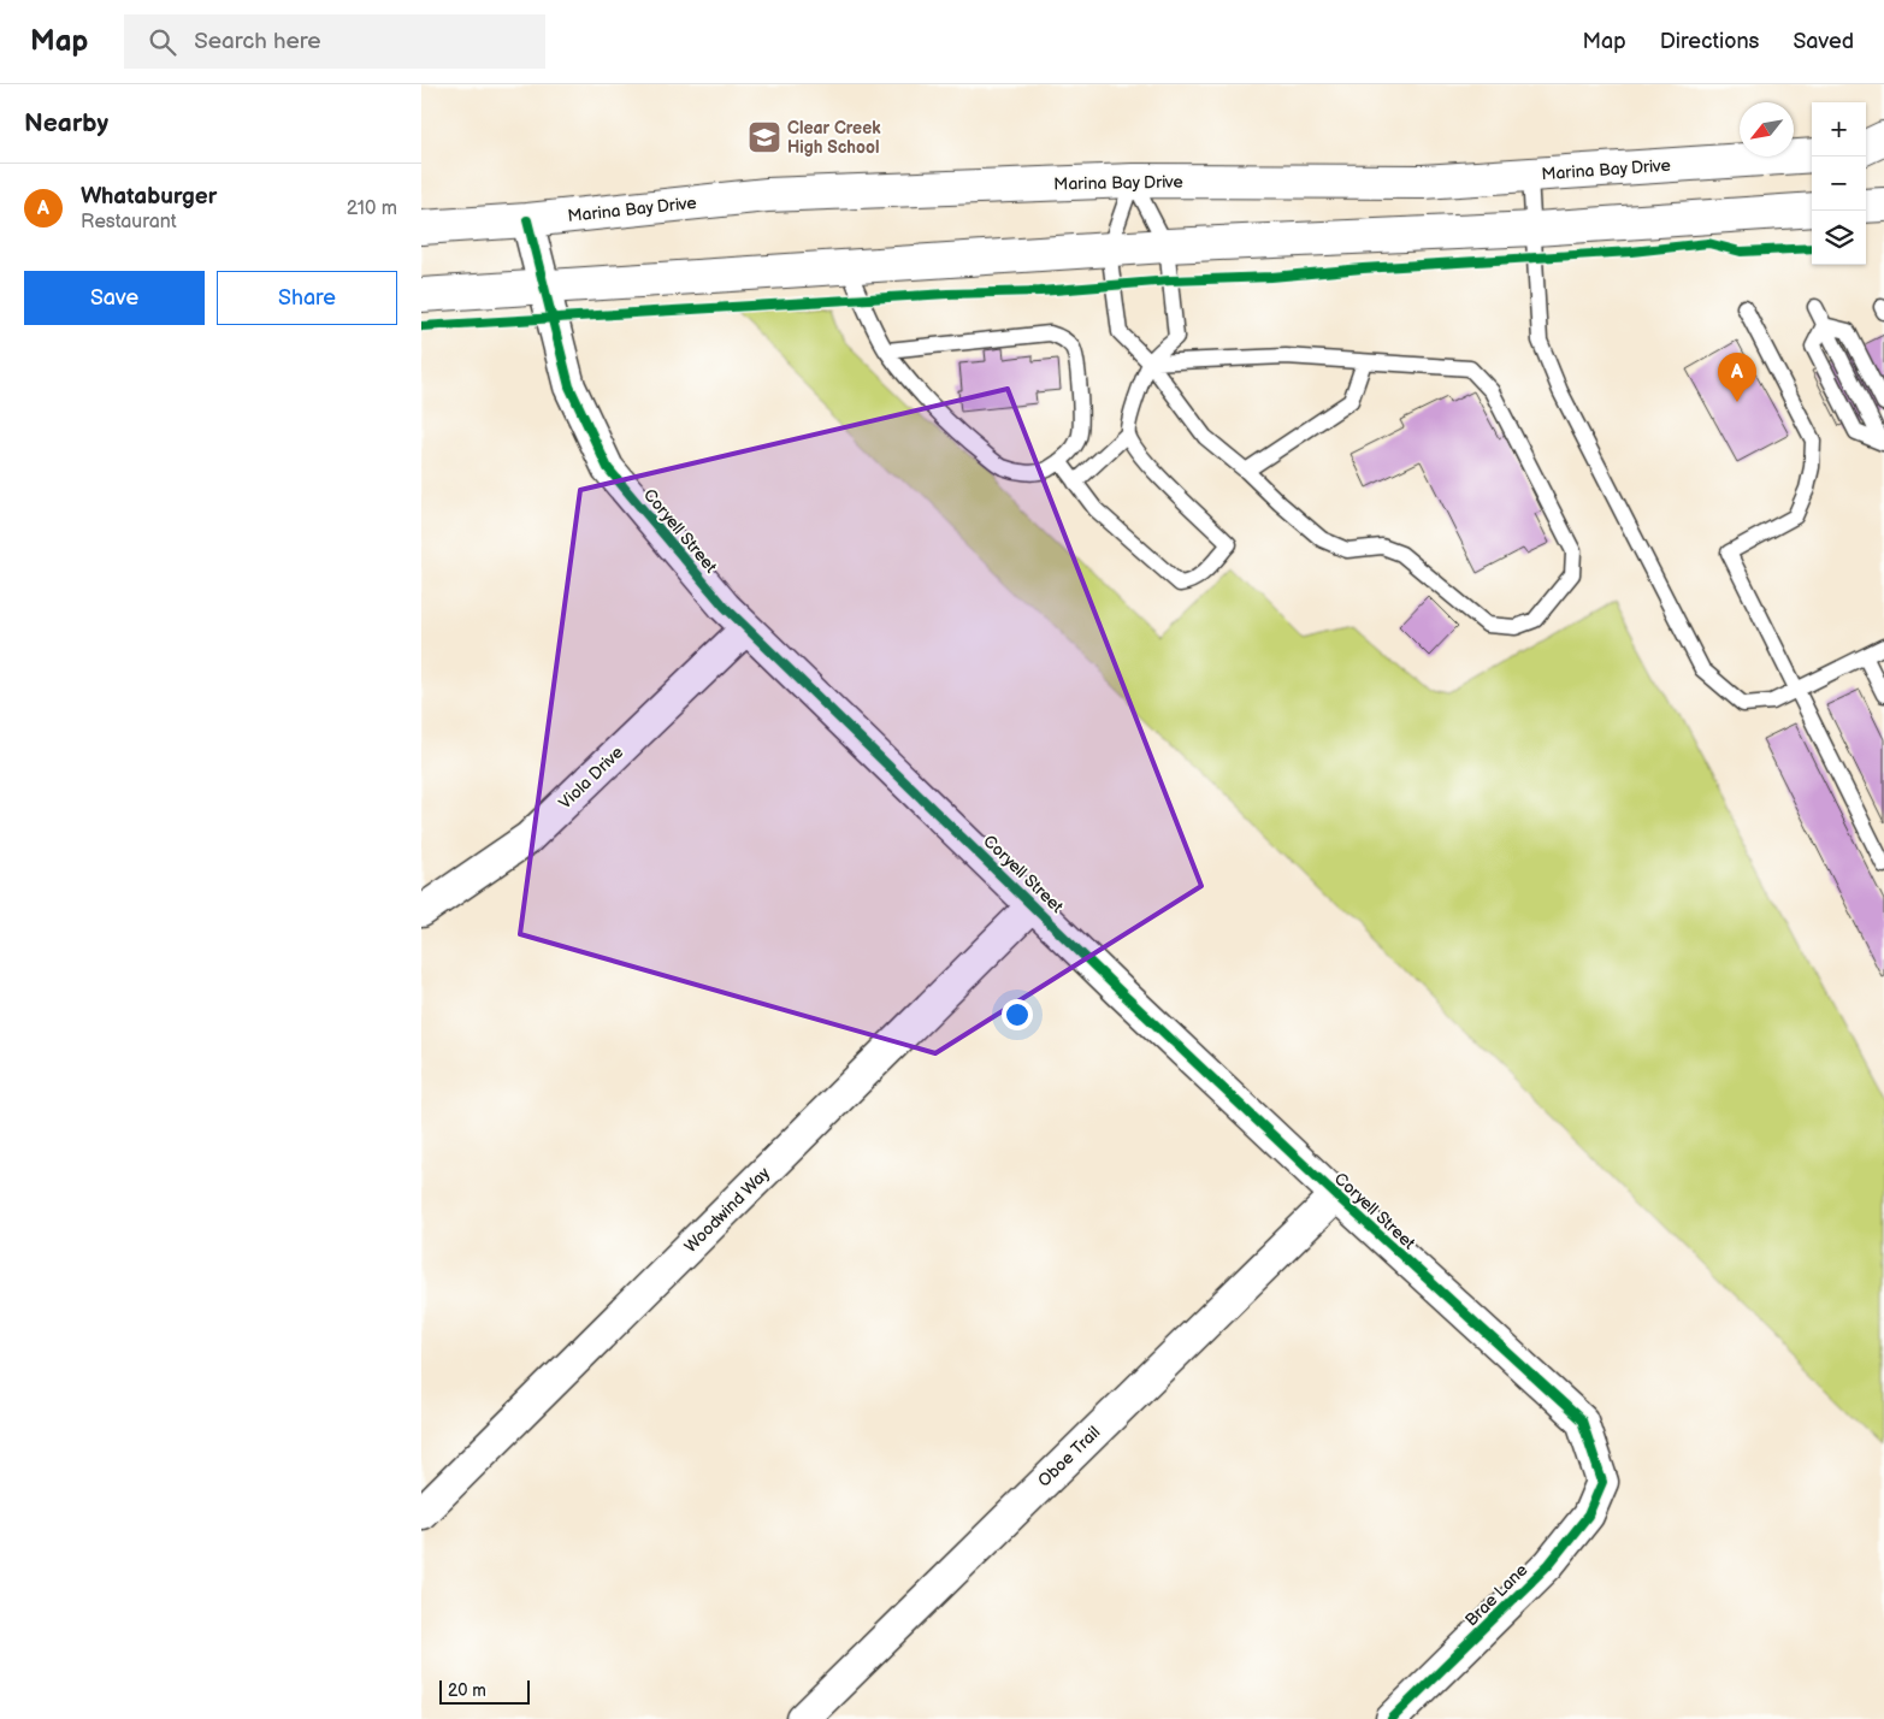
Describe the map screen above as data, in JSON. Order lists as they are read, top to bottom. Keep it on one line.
{"streets":{"main road":["Marina Bay Drive"],"street":["Coryell Street","Viola Drive","Woodwind Way","Oboe Trail","Brae Lane"]},"crossings":[["Marina Bay Drive","Coryell Street"],["Coryell Street","Viola Drive"],["Coryell Street","Woodwind Way"],["Coryell Street","Oboe Trail"],["Coryell Street","Brae Lane"]],"places":{"school or university":["Clear Creek High School"]},"scale_bar":"20 m","north":"bottom left","page":{"header":"Map","search":"Search here","nav":["Map","Directions","Saved"],"heading":"Nearby","map_buttons":["+","−"],"list":[{"mark":"A","name":"Whataburger","note":"Restaurant","value":"210 m"}],"buttons":["Save","Share"],"pins":"A","scale":"20 m"}}
